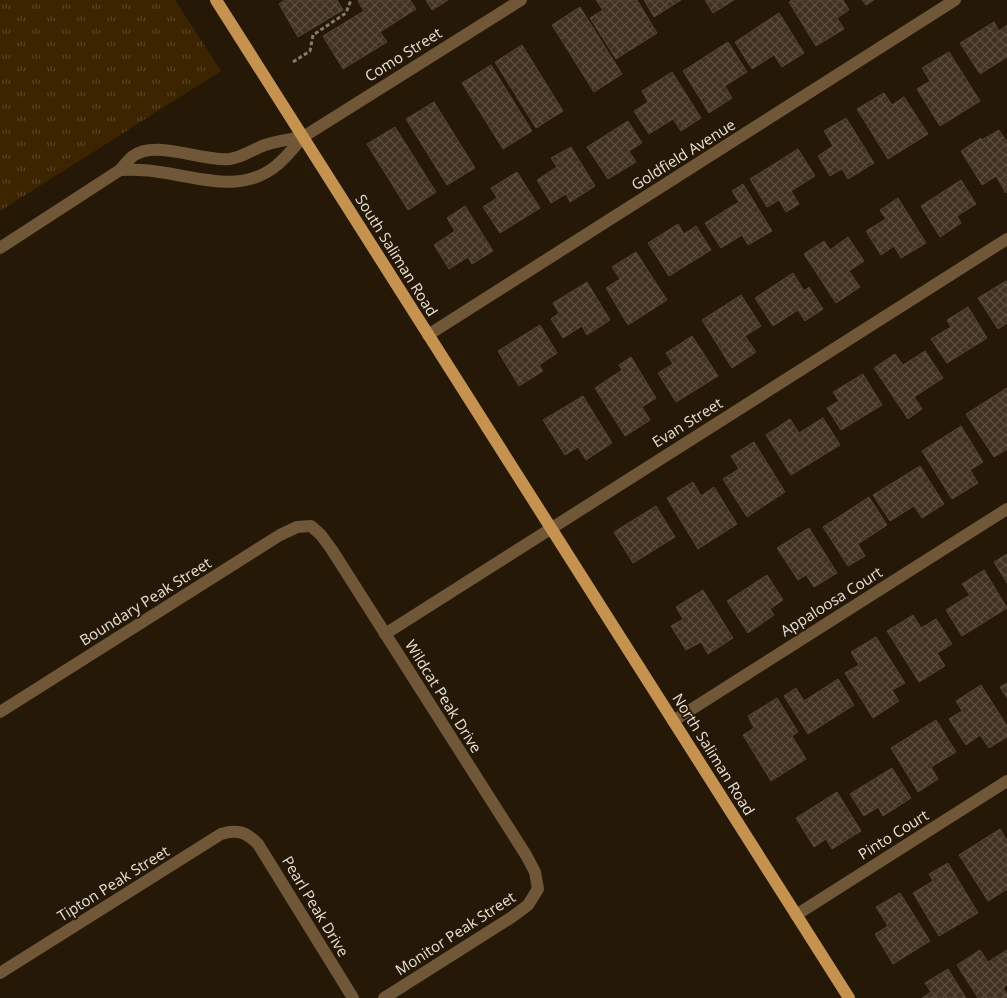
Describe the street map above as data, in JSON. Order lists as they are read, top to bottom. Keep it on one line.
{"streets":{"main road":["South Saliman Road","North Saliman Road"],"street":["Como Street","Goldfield Avenue","Evan Street","Boundary Peak Street","Appaloosa Court","Wildcat Peak Drive","Pinto Court","Tipton Peak Street","Pearl Peak Drive","Monitor Peak Street"]},"crossings":[["Como Street","South Saliman Road"],["Goldfield Avenue","South Saliman Road"],["South Saliman Road","Evan Street"],["South Saliman Road","North Saliman Road"],["Evan Street","Wildcat Peak Drive"],["Evan Street","North Saliman Road"],["Boundary Peak Street","Wildcat Peak Drive"],["Appaloosa Court","North Saliman Road"],["Wildcat Peak Drive","Monitor Peak Street"],["North Saliman Road","Pinto Court"],["Tipton Peak Street","Pearl Peak Drive"]]}
